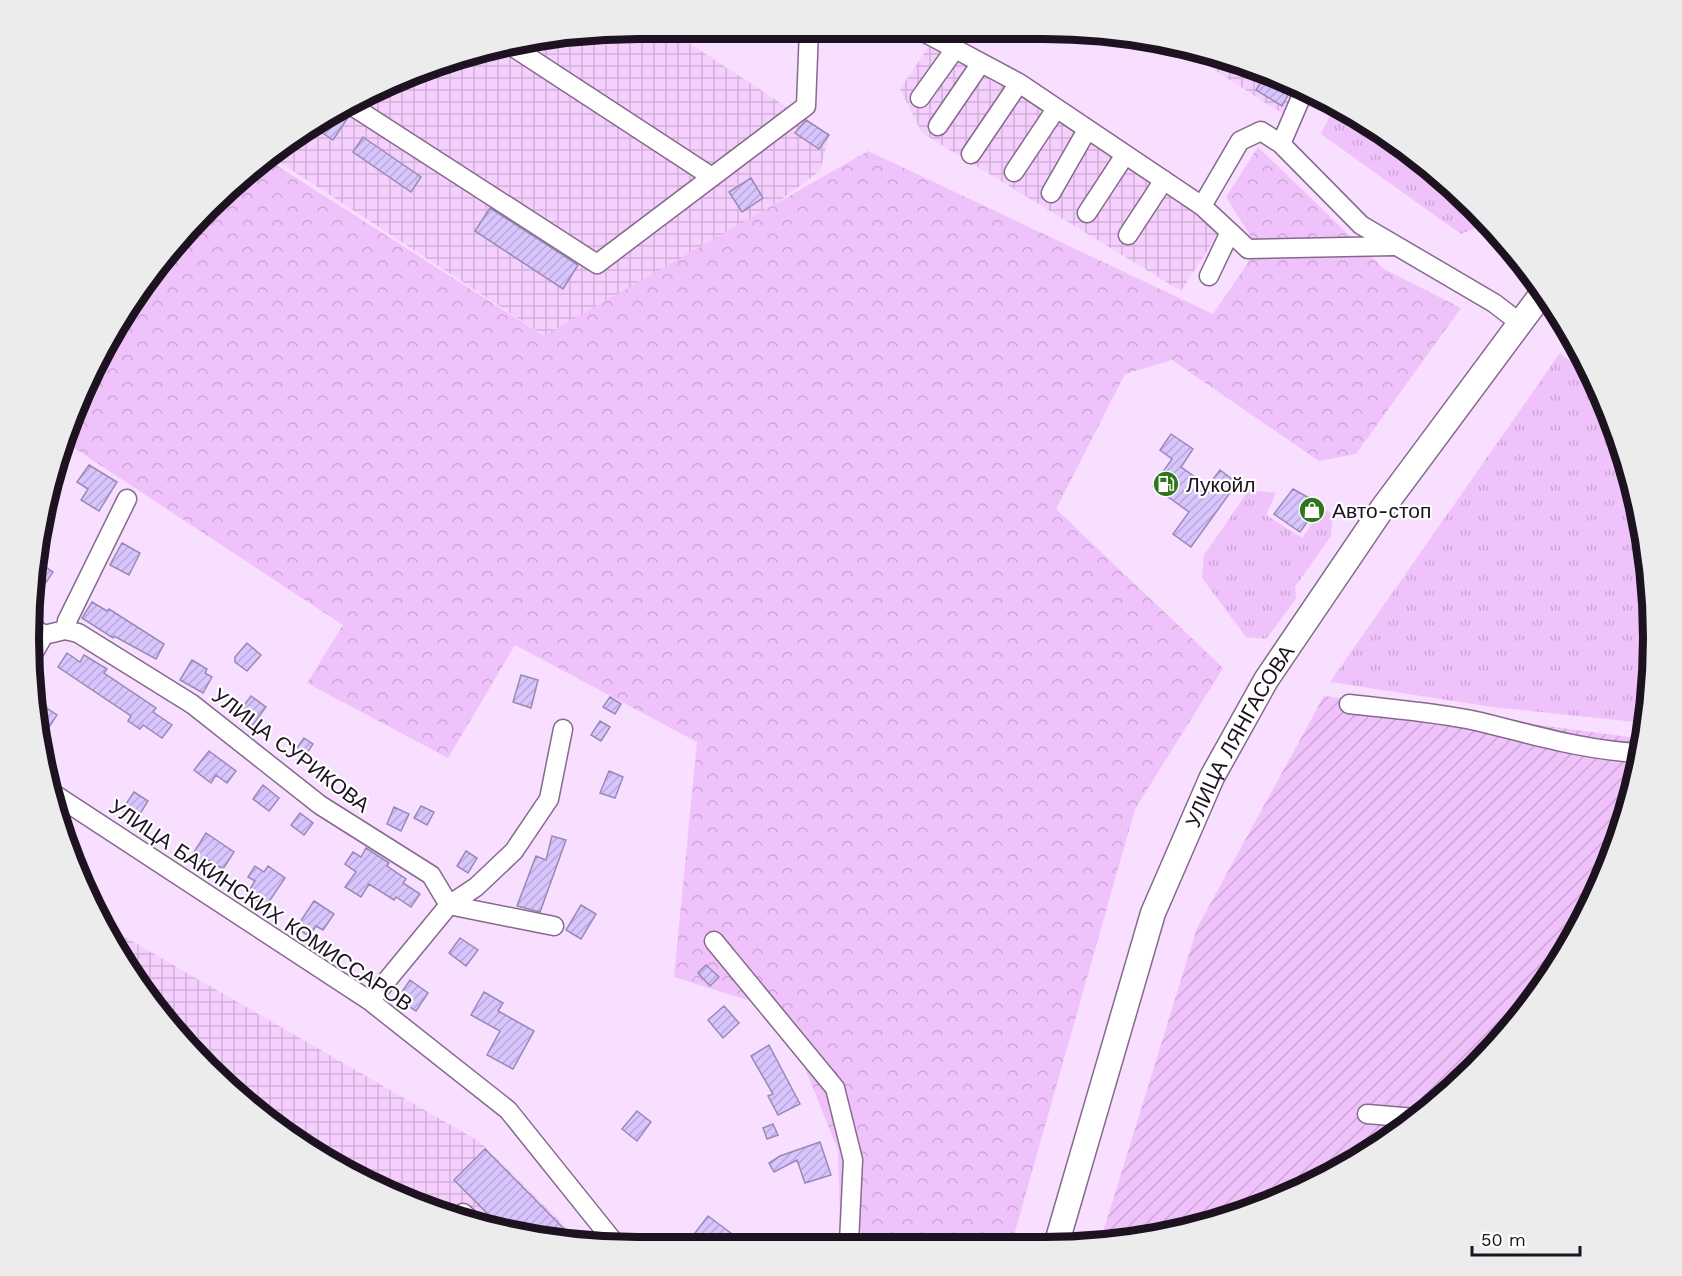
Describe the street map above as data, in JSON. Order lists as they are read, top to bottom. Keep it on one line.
{"streets":{"main road":["УЛИЦА ЛЯНГАСОВА"],"street":["УЛИЦА СУРИКОВА","УЛИЦА БАКИНСКИХ КОМИССАРОВ"]},"places":{"fuel station":["Лукойл"],"shop":["Авто-стоп"]},"scale_bar":"50 m"}
